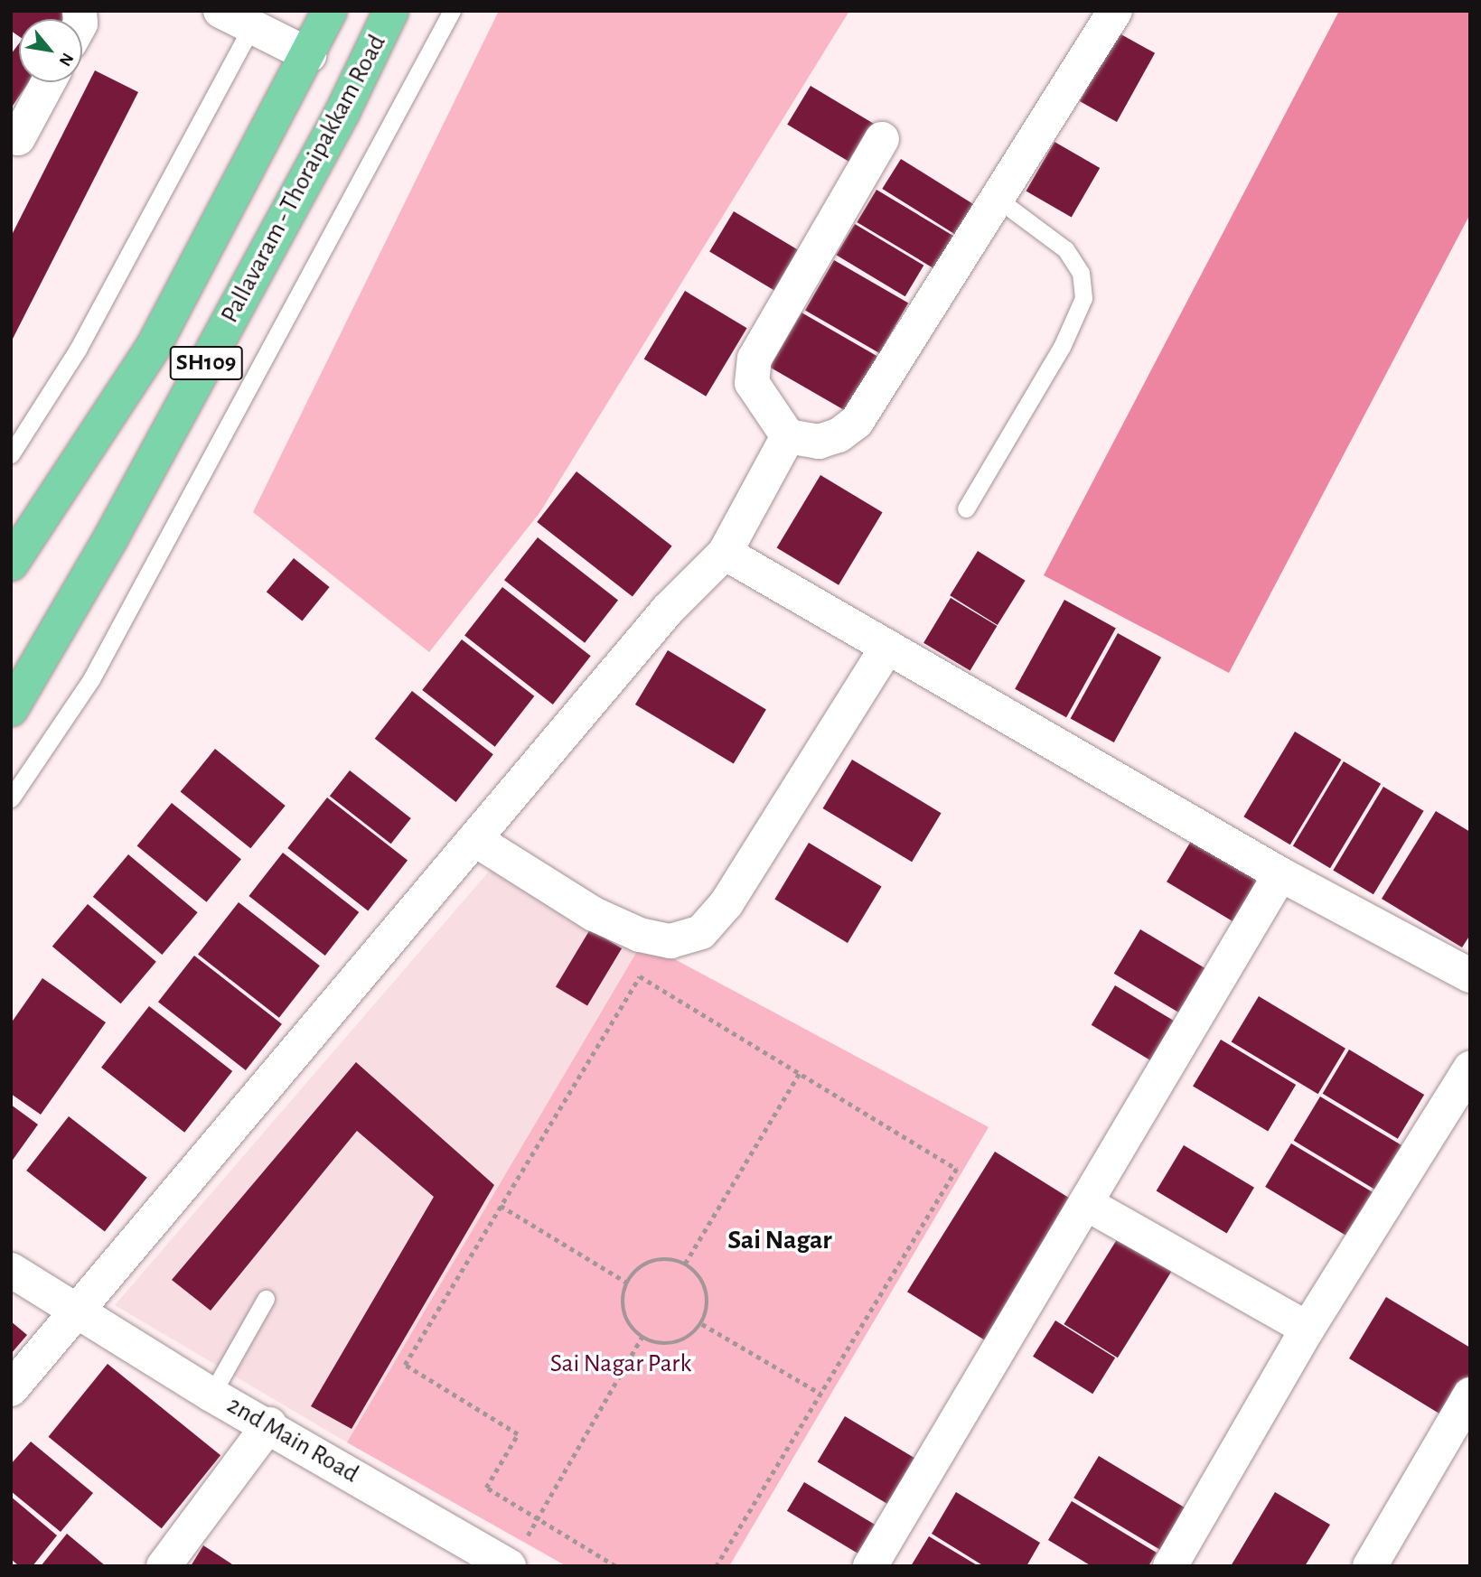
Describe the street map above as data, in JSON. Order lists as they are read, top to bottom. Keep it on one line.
{"streets":{"main road":["Pallavaram - Thoraipakkam Road","SH109"],"street":["2nd Main Road"]},"districts":["Sai Nagar"],"parks":["Sai Nagar Park"],"north":"bottom right"}
